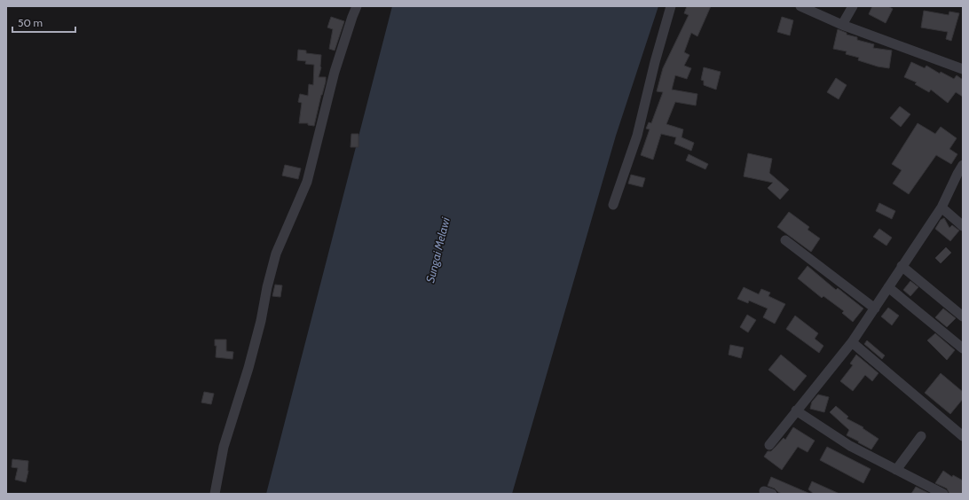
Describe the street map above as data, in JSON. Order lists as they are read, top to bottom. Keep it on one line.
{"water":["Sungai Melawi"],"scale_bar":"50 m"}
